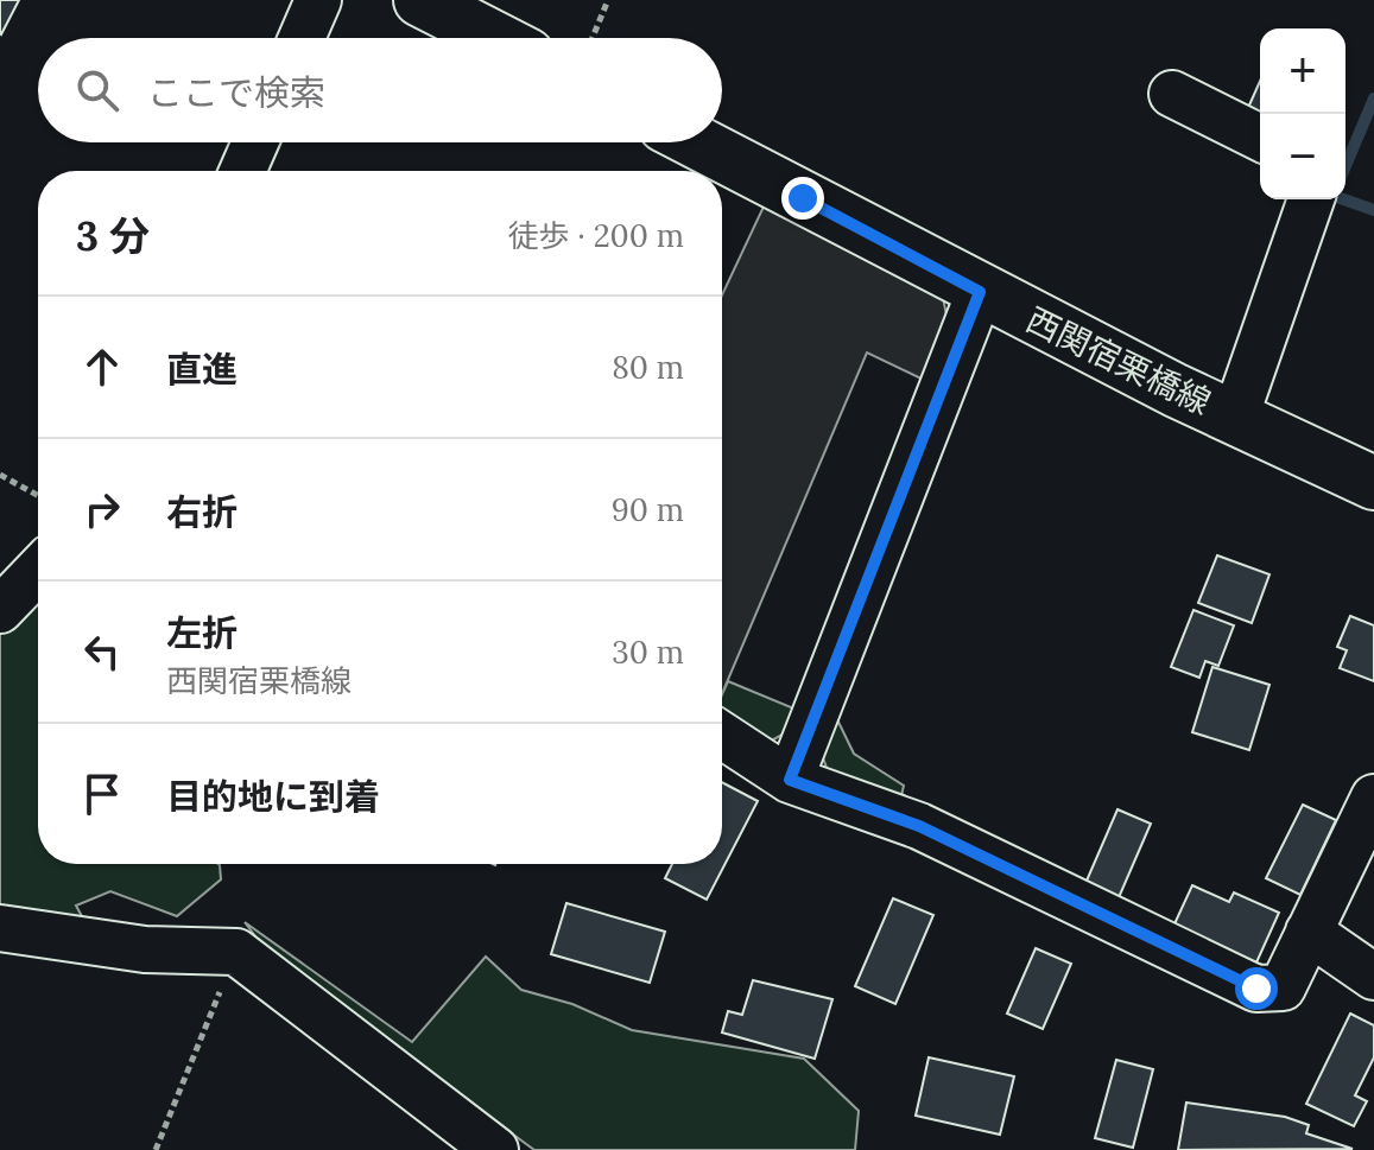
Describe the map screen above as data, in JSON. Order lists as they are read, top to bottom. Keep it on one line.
{"streets":{"main road":["西関宿栗橋線"]},"page":{"map_buttons":["+","−"],"search":"ここで検索","heading":["3 分","徒歩 · 200 m"],"list":[["直進","80 m"],["右折","90 m"],["左折","西関宿栗橋線","30 m"],"目的地に到着"]}}
